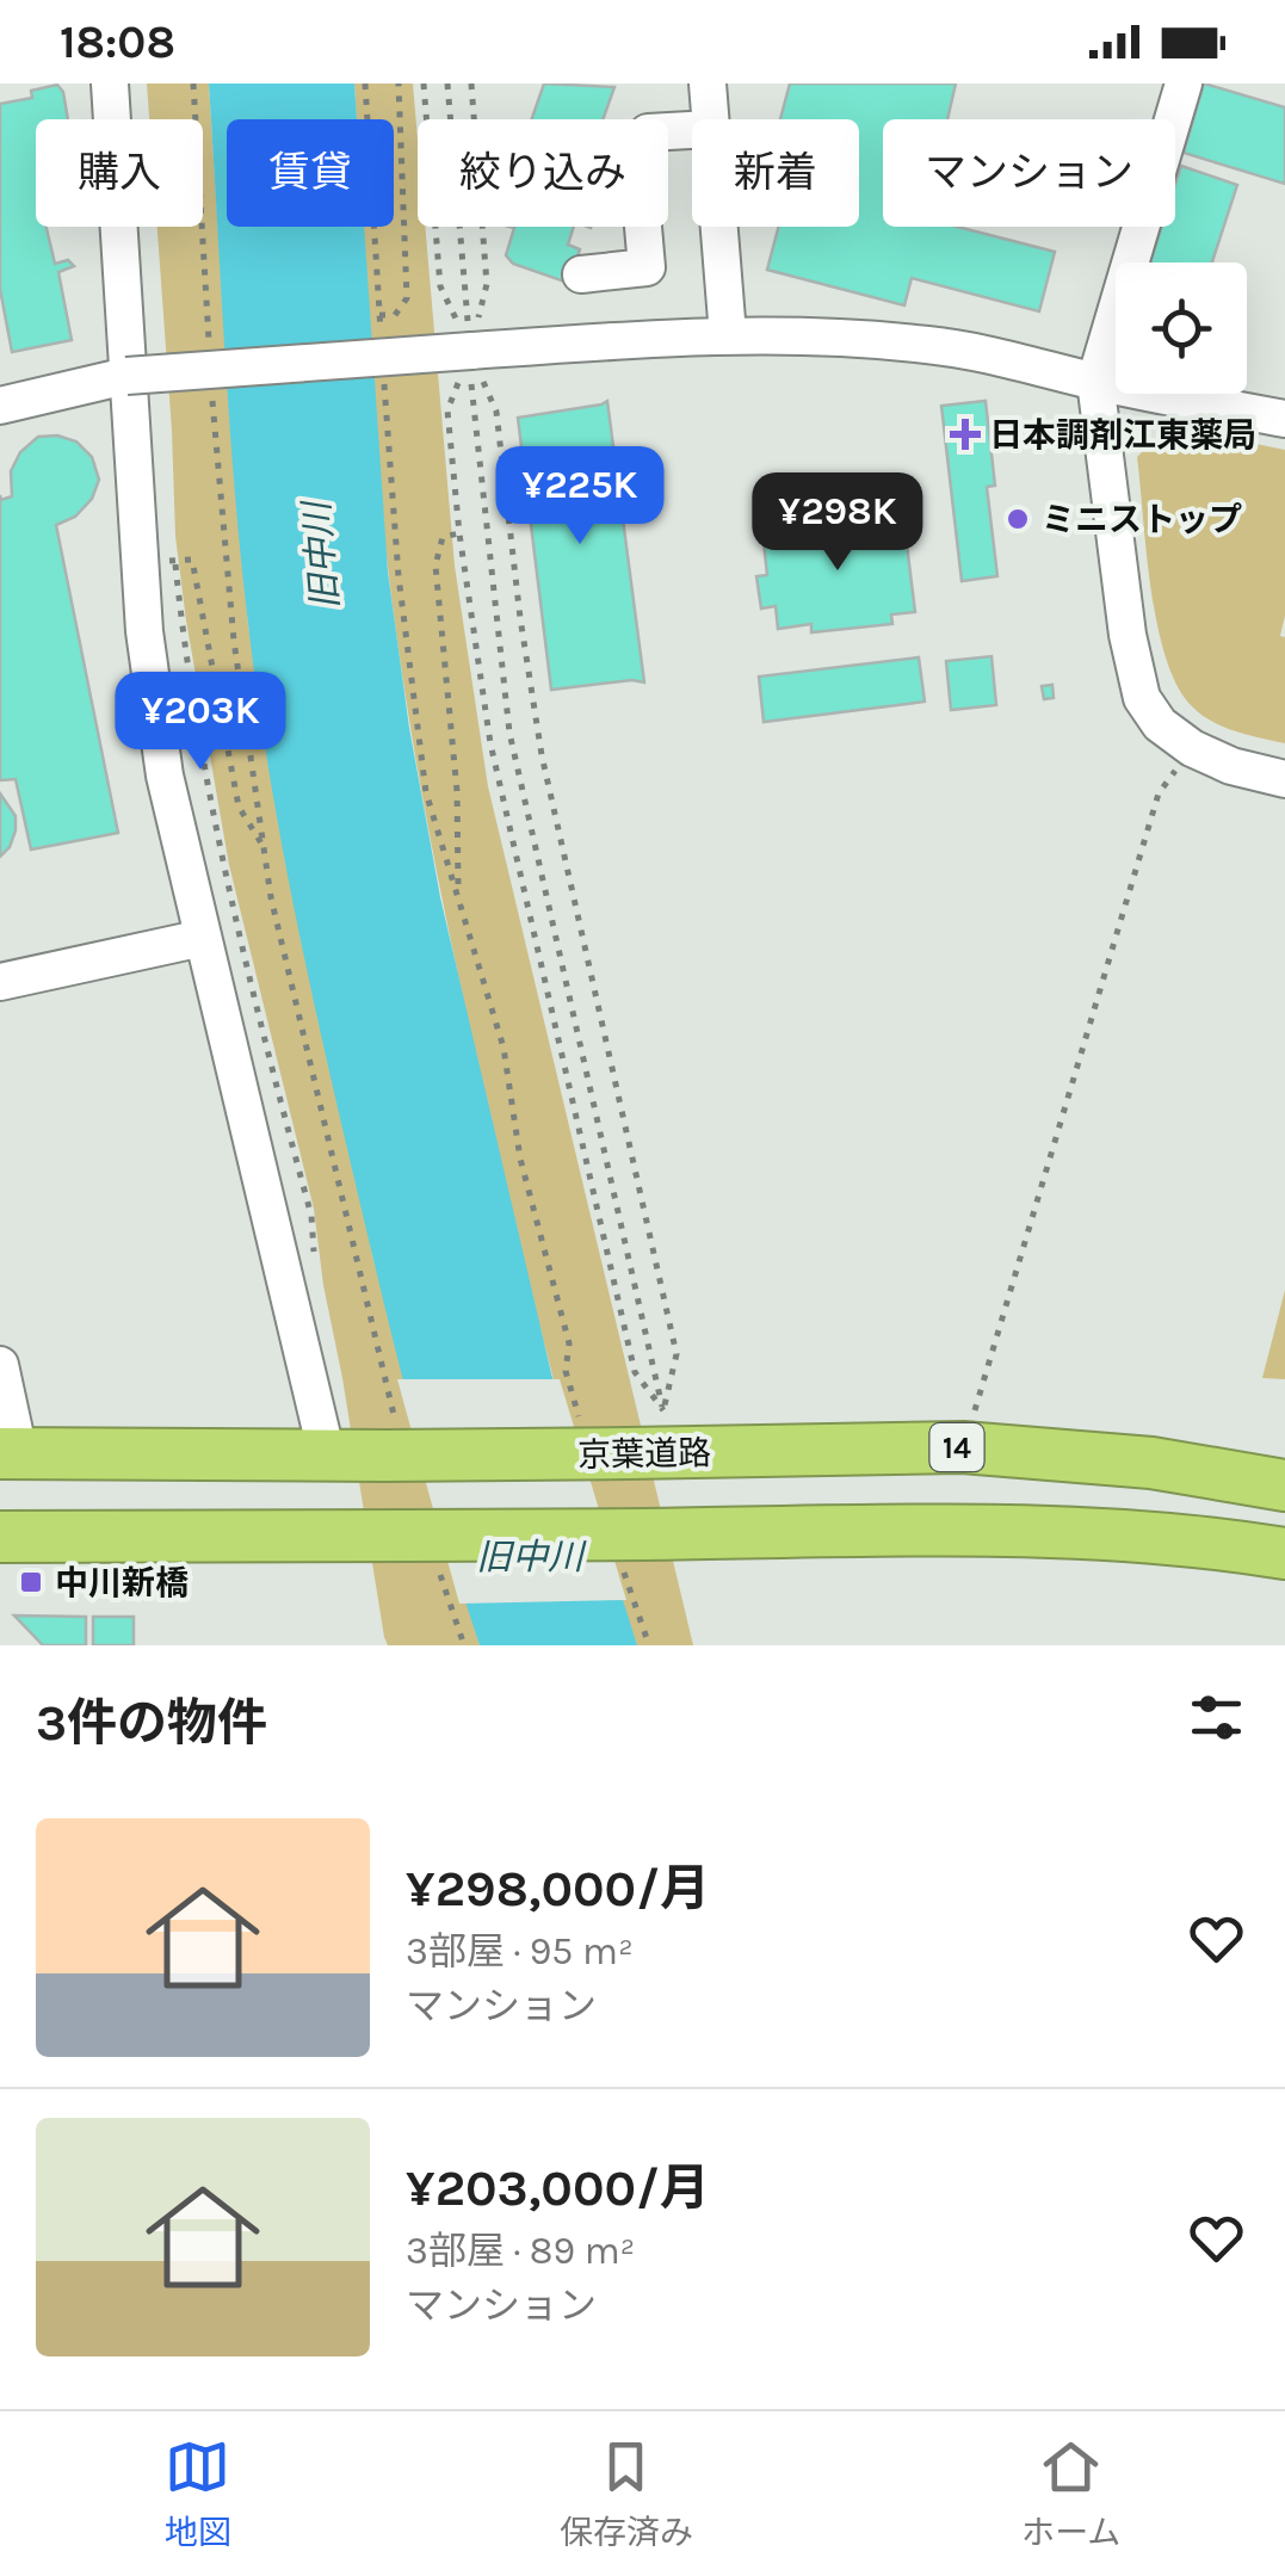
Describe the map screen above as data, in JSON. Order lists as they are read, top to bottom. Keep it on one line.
{"streets":{"highway":["14","京葉道路"]},"water":["旧中川"],"places":{"health":["日本調剤江東薬局"],"other":["ミニストップ"],"transit":["中川新橋"]},"page":{"status":"18:08","chip":["購入","賃貸","絞り込み","新着","マンション"],"price":["¥225K","¥298K","¥203K"],"heading":"3件の物件","list":[{"name":"¥298,000/月","note":"3部屋 · 95 m² · マンション"},{"name":"¥203,000/月","note":"3部屋 · 89 m² · マンション"}],"tabs":["地図","保存済み","ホーム"]}}
